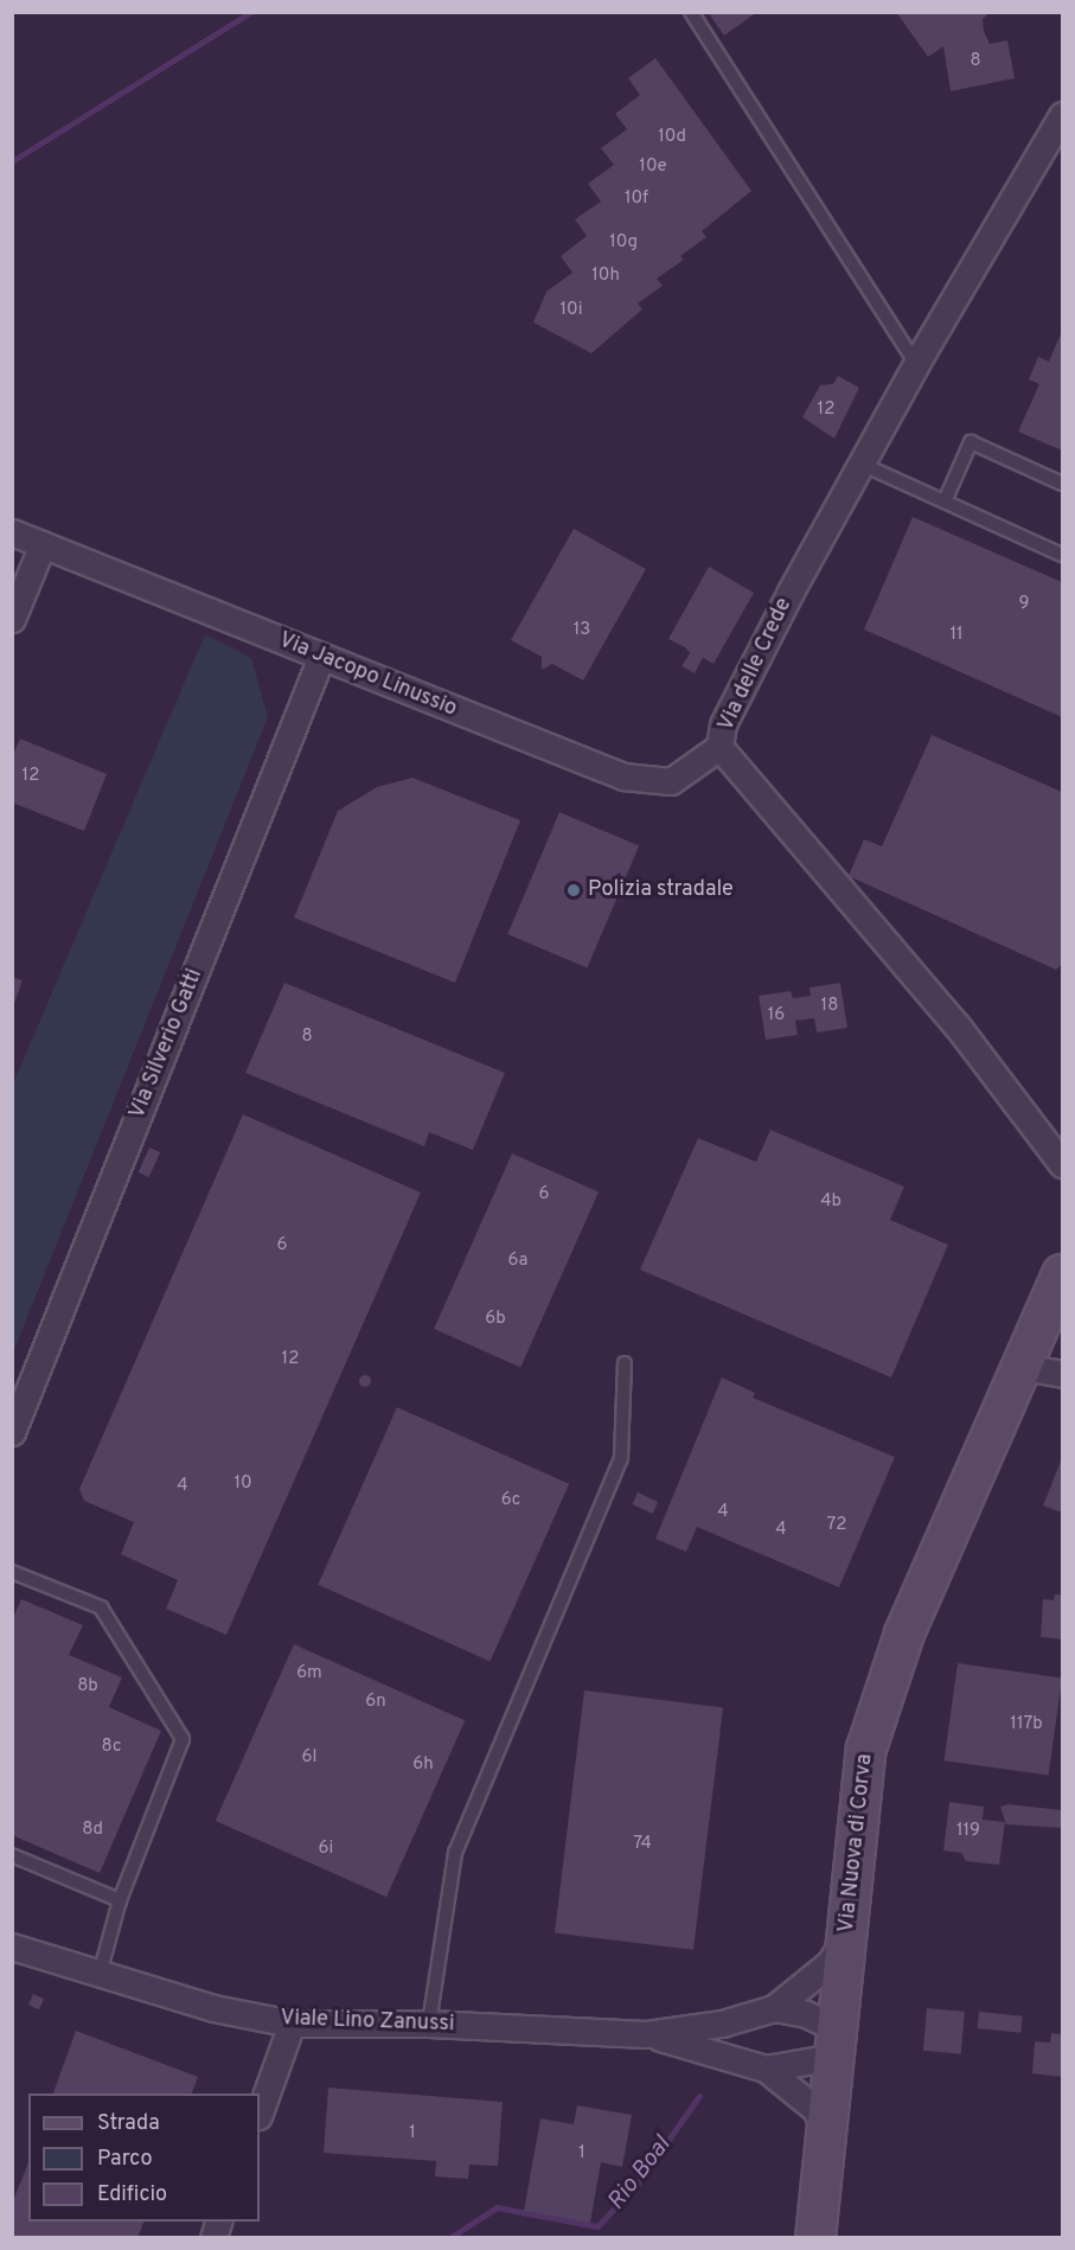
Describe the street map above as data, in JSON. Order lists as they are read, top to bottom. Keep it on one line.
{"streets":{"main road":["Via Nuova di Corva"],"street":["Via delle Crede","Via Jacopo Linussio","Via Silverio Gatti","Viale Lino Zanussi"]},"crossings":[["Via delle Crede","Via Jacopo Linussio"],["Via Jacopo Linussio","Via Silverio Gatti"],["Via Nuova di Corva","Viale Lino Zanussi"]],"water":["Rio Boal"],"places":["Polizia stradale"],"house_numbers":["8","10d","10e","10f","10g","10h","10i","12","9","13","11","12","18","16","8","6","4b","6","6a","6b","12","10","4","6c","4","72","4","6m","8b","6n","117b","8c","6l","6h","8d","119","74","6i","1","1"],"legend":["Strada","Parco","Edificio"]}
